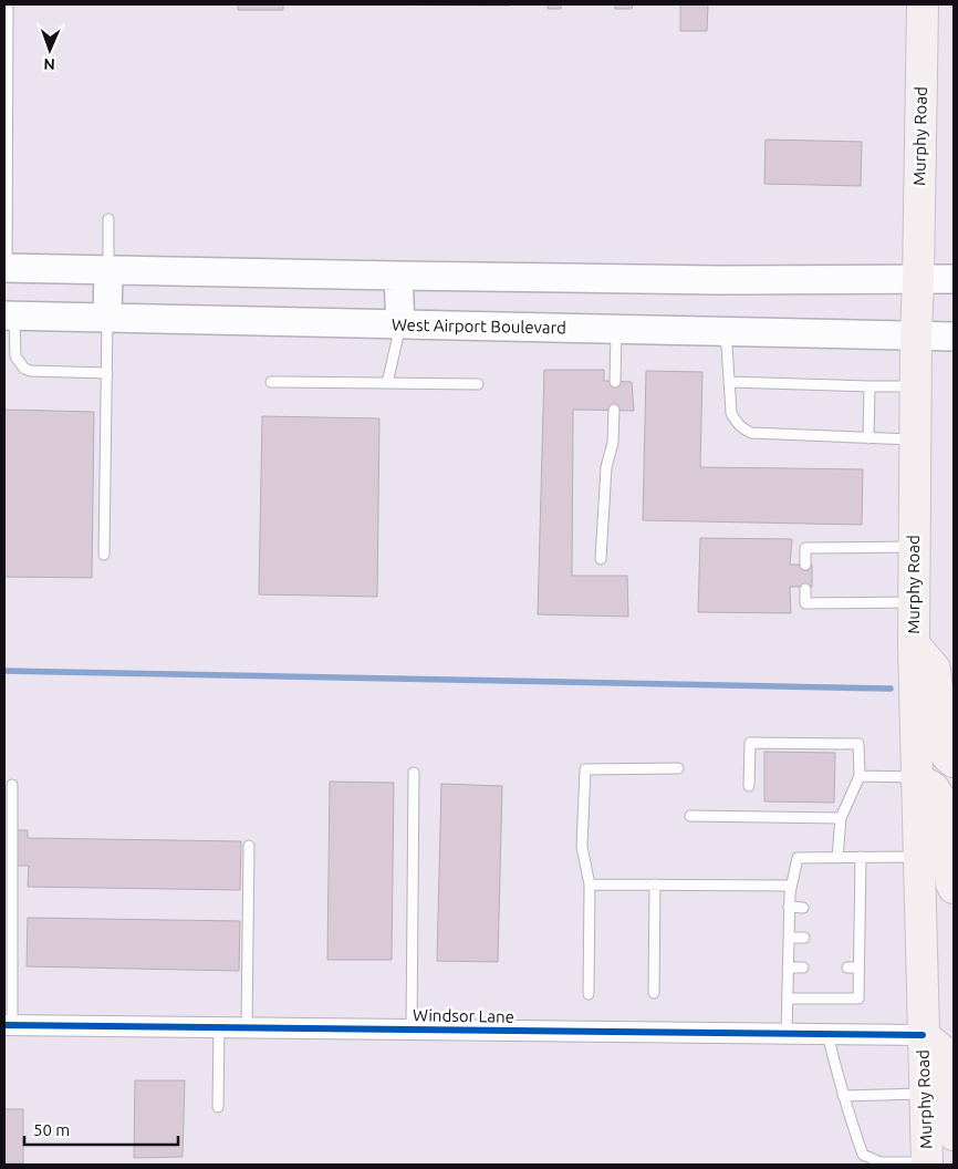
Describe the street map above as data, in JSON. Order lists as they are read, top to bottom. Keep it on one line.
{"streets":{"main road":["Murphy Road","West Airport Boulevard"],"street":["Windsor Lane"]},"crossings":[["Murphy Road","West Airport Boulevard"],["Murphy Road","Windsor Lane"]],"scale_bar":"50 m","north":"bottom"}
